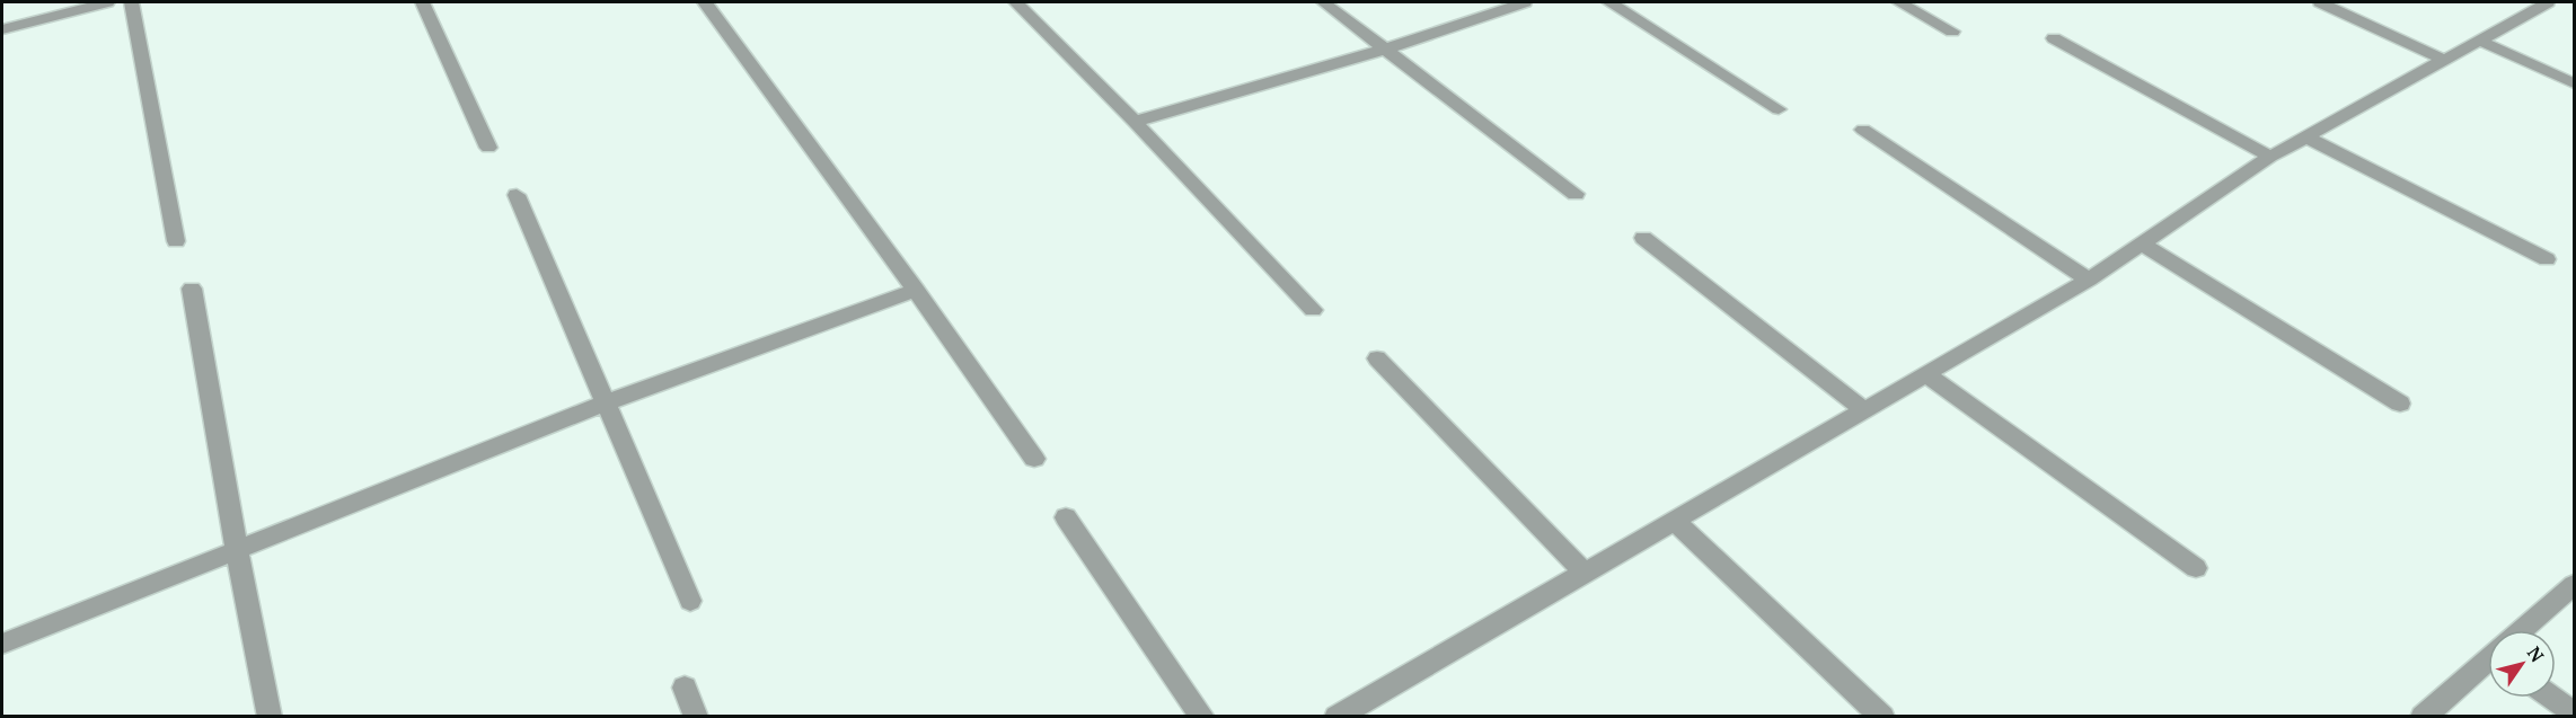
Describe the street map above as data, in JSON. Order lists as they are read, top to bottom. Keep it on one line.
{"north":"top right"}
